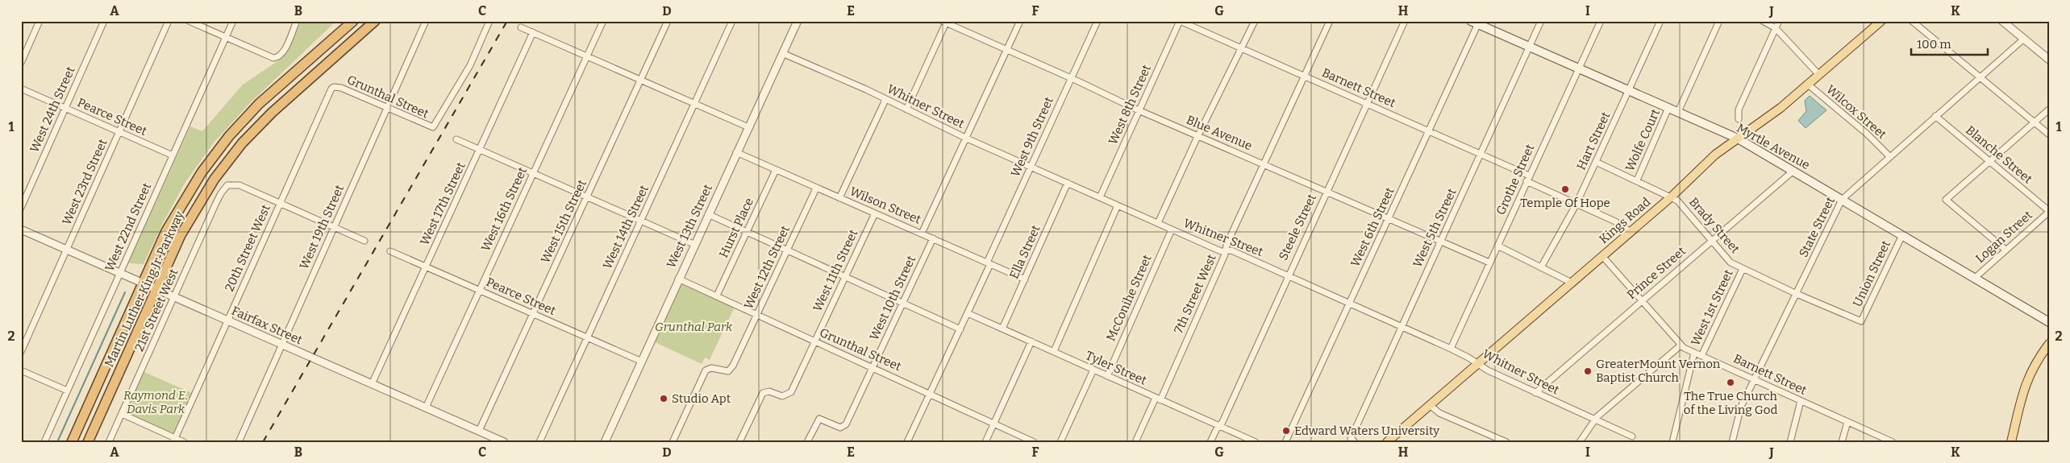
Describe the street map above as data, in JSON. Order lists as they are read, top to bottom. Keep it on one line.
{"streets":{"highway":["Martin Luther King Jr. Parkway"],"main road":["Myrtle Avenue","Kings Road"],"street":["Barnett Street","Grunthal Street","West 8th Street","Whitner Street","West 24th Street","Wilcox Street","Pearce Street","Blue Avenue","West 9th Street","Wolfe Court","Hart Street","Blanche Street","Grothe Street","West 23rd Street","West 17th Street","Wilson Street","West 16th Street","West 15th Street","Brady Street","West 13th Street","West 22nd Street","West 19th Street","West 14th Street","Steele Street","West 6th Street","State Street","Hurst Place","West 5th Street","Logan Street","20th Street West","Ella Street","West 12th Street","West 11th Street","Prince Street","Union Street","7th Street West","West 10th Street","McConihe Street","West 1st Street","21st Street West","Fairfax Street","Tyler Street"]},"crossings":[["Barnett Street","West 8th Street"],["Barnett Street","Hart Street"],["Barnett Street","Grothe Street"],["Barnett Street","Kings Road"],["Barnett Street","Steele Street"],["Barnett Street","West 6th Street"],["Barnett Street","State Street"],["Barnett Street","West 5th Street"],["Barnett Street","Prince Street"],["Barnett Street","7th Street West"],["Barnett Street","West 1st Street"],["Grunthal Street","West 9th Street"],["Grunthal Street","West 13th Street"],["Grunthal Street","West 19th Street"],["Grunthal Street","Hurst Place"],["Grunthal Street","20th Street West"],["Grunthal Street","West 12th Street"],["Grunthal Street","West 11th Street"],["Grunthal Street","West 10th Street"],["West 8th Street","Whitner Street"],["West 8th Street","Blue Avenue"],["Whitner Street","West 9th Street"],["Whitner Street","Grothe Street"],["Whitner Street","Kings Road"],["Whitner Street","West 13th Street"],["Whitner Street","Steele Street"],["Whitner Street","West 6th Street"],["Whitner Street","West 5th Street"],["Whitner Street","Ella Street"],["Whitner Street","Prince Street"],["Whitner Street","7th Street West"],["Whitner Street","McConihe Street"],["West 24th Street","Pearce Street"],["Wilcox Street","Kings Road"],["Wilcox Street","State Street"],["Pearce Street","West 23rd Street"],["Pearce Street","West 17th Street"],["Pearce Street","West 16th Street"],["Pearce Street","West 15th Street"],["Pearce Street","West 13th Street"],["Pearce Street","West 22nd Street"],["Pearce Street","West 14th Street"],["Blue Avenue","West 9th Street"],["Blue Avenue","Grothe Street"],["Blue Avenue","Steele Street"],["Blue Avenue","West 6th Street"],["Blue Avenue","West 5th Street"],["Blue Avenue","7th Street West"],["West 9th Street","Wilson Street"],["West 9th Street","Tyler Street"],["Wolfe Court","Myrtle Avenue"],["Wolfe Court","Brady Street"],["Hart Street","Myrtle Avenue"],["Hart Street","Brady Street"],["Myrtle Avenue","Grothe Street"],["Myrtle Avenue","Kings Road"],["Myrtle Avenue","West 6th Street"],["Myrtle Avenue","State Street"],["Myrtle Avenue","West 5th Street"],["Myrtle Avenue","Logan Street"],["Myrtle Avenue","Prince Street"],["Myrtle Avenue","Union Street"],["Blanche Street","State Street"],["Blanche Street","Logan Street"],["West 23rd Street","Fairfax Street"],["West 17th Street","Fairfax Street"],["Wilson Street","West 13th Street"],["Wilson Street","Hurst Place"],["Wilson Street","Ella Street"],["Wilson Street","West 12th Street"],["Wilson Street","West 11th Street"],["Wilson Street","West 10th Street"],["West 16th Street","Fairfax Street"],["Kings Road","Brady Street"],["West 15th Street","Fairfax Street"],["Brady Street","State Street"],["Brady Street","Prince Street"],["Brady Street","Union Street"],["Brady Street","West 1st Street"],["West 22nd Street","Fairfax Street"],["West 19th Street","Fairfax Street"],["Steele Street","Tyler Street"],["20th Street West","21st Street West"],["20th Street West","Fairfax Street"],["Ella Street","Tyler Street"],["Martin Luther King Jr. Parkway","Fairfax Street"],["7th Street West","Tyler Street"],["McConihe Street","Tyler Street"],["21st Street West","Fairfax Street"]],"parks":["Grunthal Park","Raymond E. Davis Park"],"places":["Temple Of Hope","GreaterMount Vernon Baptist Church","The True Church of the Living God","Studio Apt","Edward Waters University"],"scale_bar":"100 m","grid":{"columns":["A","B","C","D","E","F","G","H","I","J","K"],"rows":["1","2"]}}
